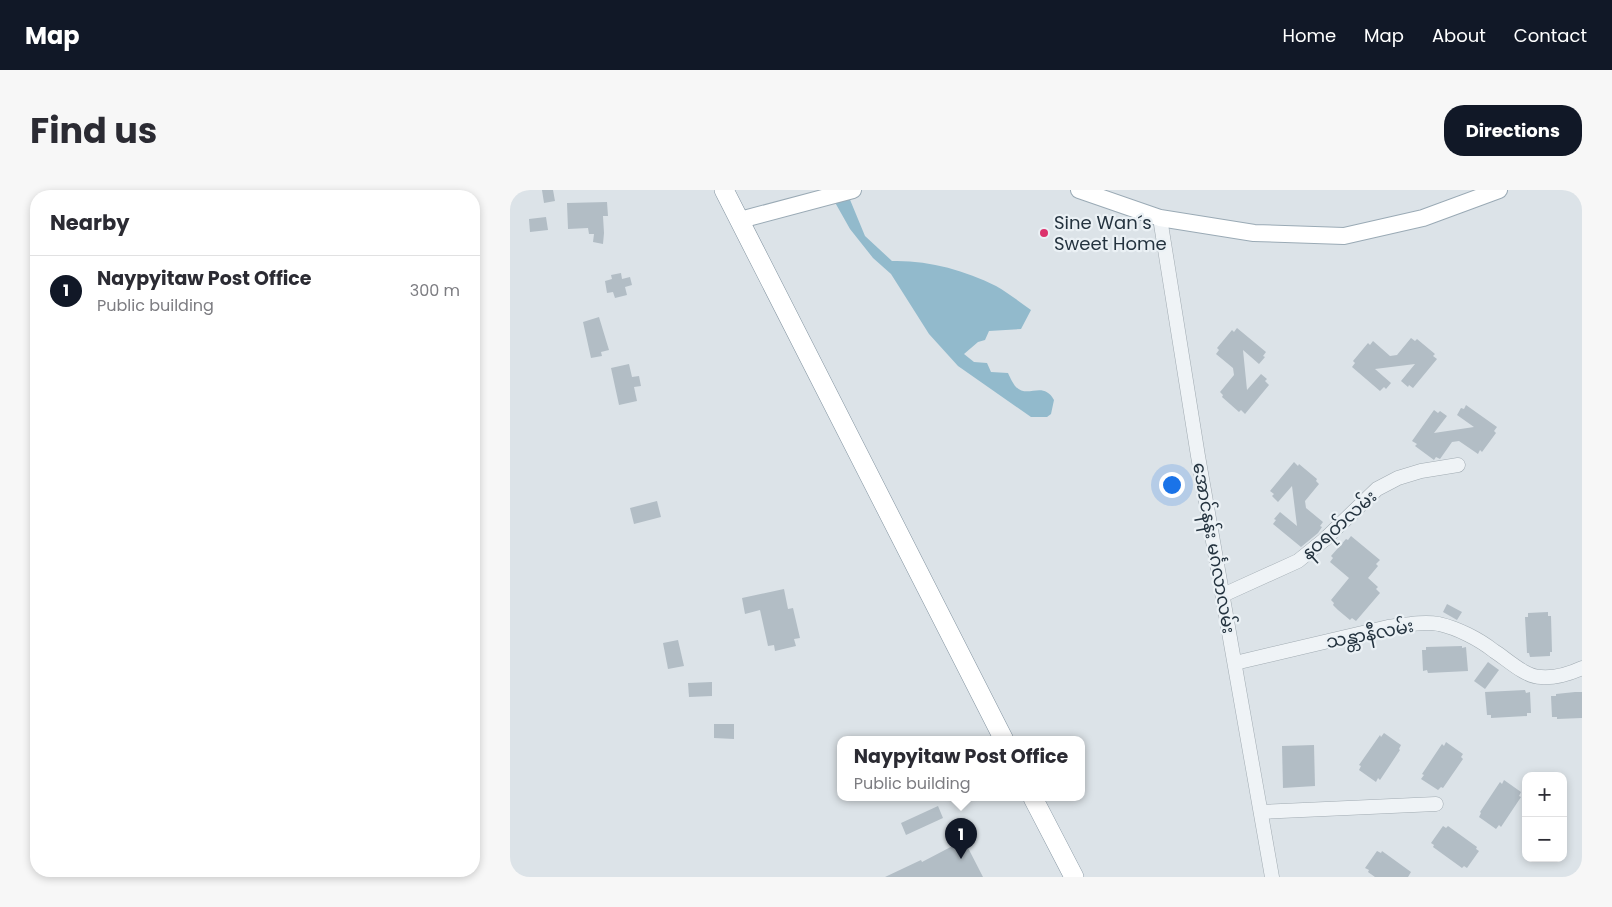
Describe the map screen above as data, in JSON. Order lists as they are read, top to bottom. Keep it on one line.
{"streets":{"street":["နဝရတ်လမ်း","အောင်နန်း မင်္ဂလာလမ်း","သန္တာနီလမ်း"]},"crossings":[["နဝရတ်လမ်း","အောင်နန်း မင်္ဂလာလမ်း"],["အောင်နန်း မင်္ဂလာလမ်း","သန္တာနီလမ်း"]],"places":["Sine Wan´s Sweet Home"],"page":{"header":"Map","nav":["Home","Map","About","Contact"],"title":"Find us","buttons":"Directions","heading":"Nearby","list":[{"mark":"1","name":"Naypyitaw Post Office","note":"Public building","value":"300 m"}],"popup":["Naypyitaw Post Office","Public building"],"map_buttons":["+","−"],"pins":"1"}}
